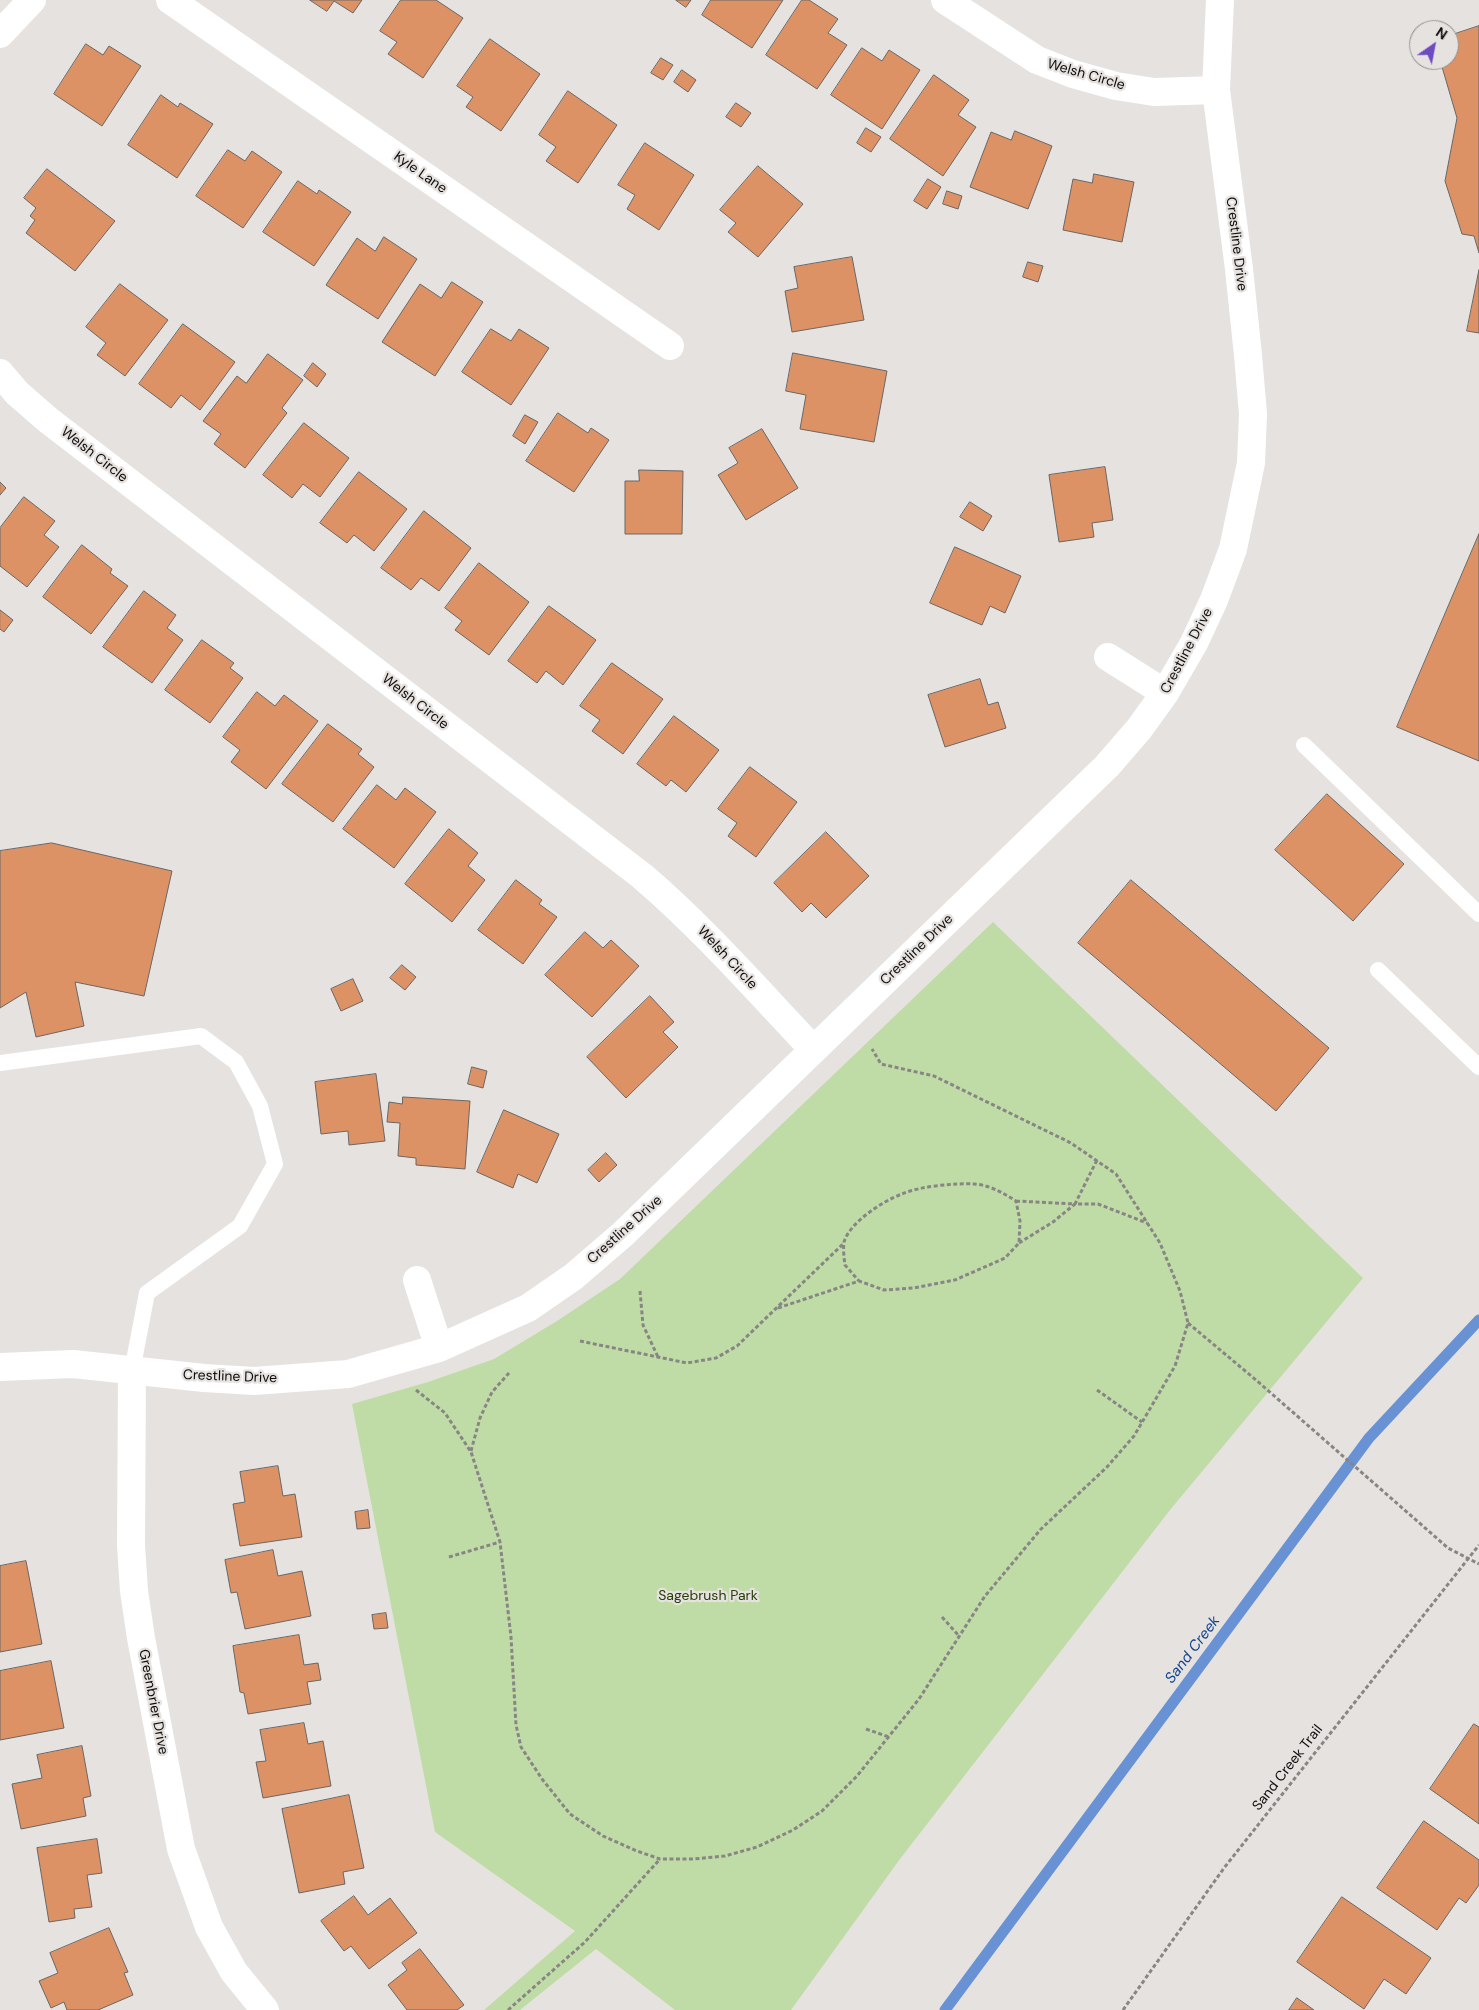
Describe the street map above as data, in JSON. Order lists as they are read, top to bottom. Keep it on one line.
{"streets":{"street":["Welsh Circle","Kyle Lane","Crestline Drive","Greenbrier Drive"],"path":["Sand Creek Trail"]},"crossings":[["Welsh Circle","Crestline Drive"],["Crestline Drive","Greenbrier Drive"]],"water":["Sand Creek"],"parks":["Sagebrush Park"],"north":"top right"}
